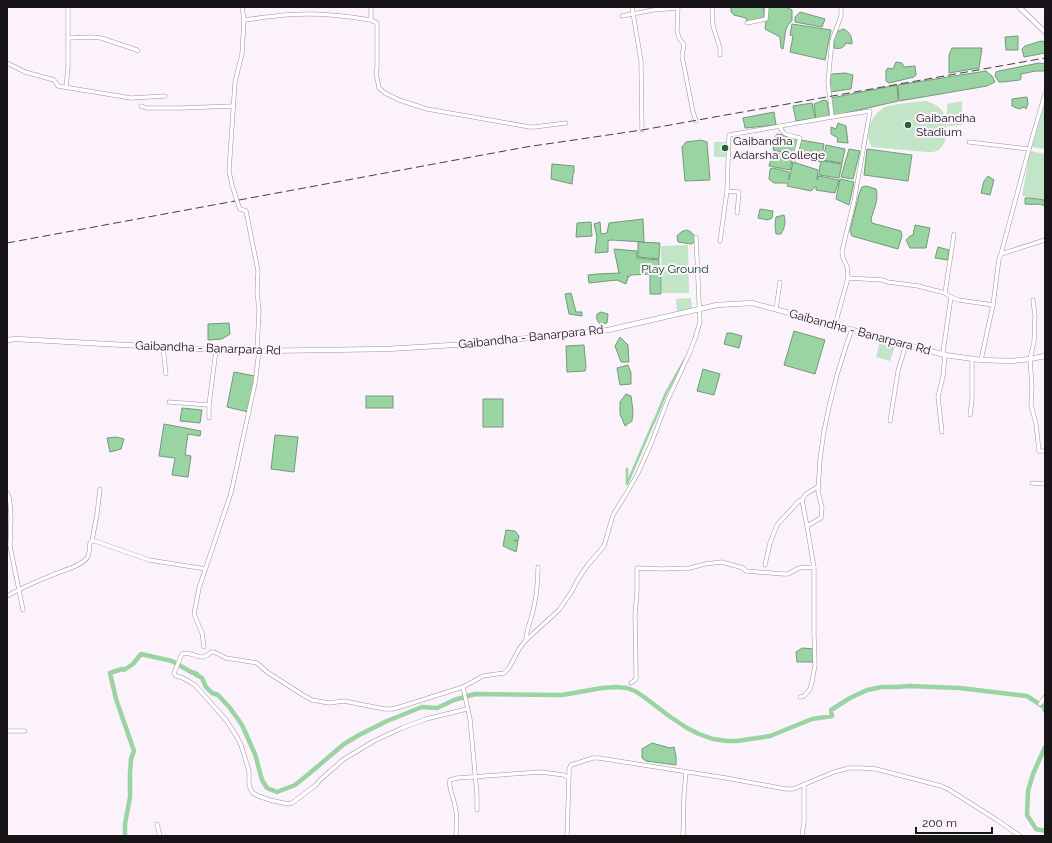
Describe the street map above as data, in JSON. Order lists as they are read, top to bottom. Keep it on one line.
{"streets":{"main road":["Gaibandha - Banarpara Rd"]},"parks":["Play Ground"],"places":["Gaibandha Stadium","Gaibandha Adarsha College"],"scale_bar":"200 m"}
